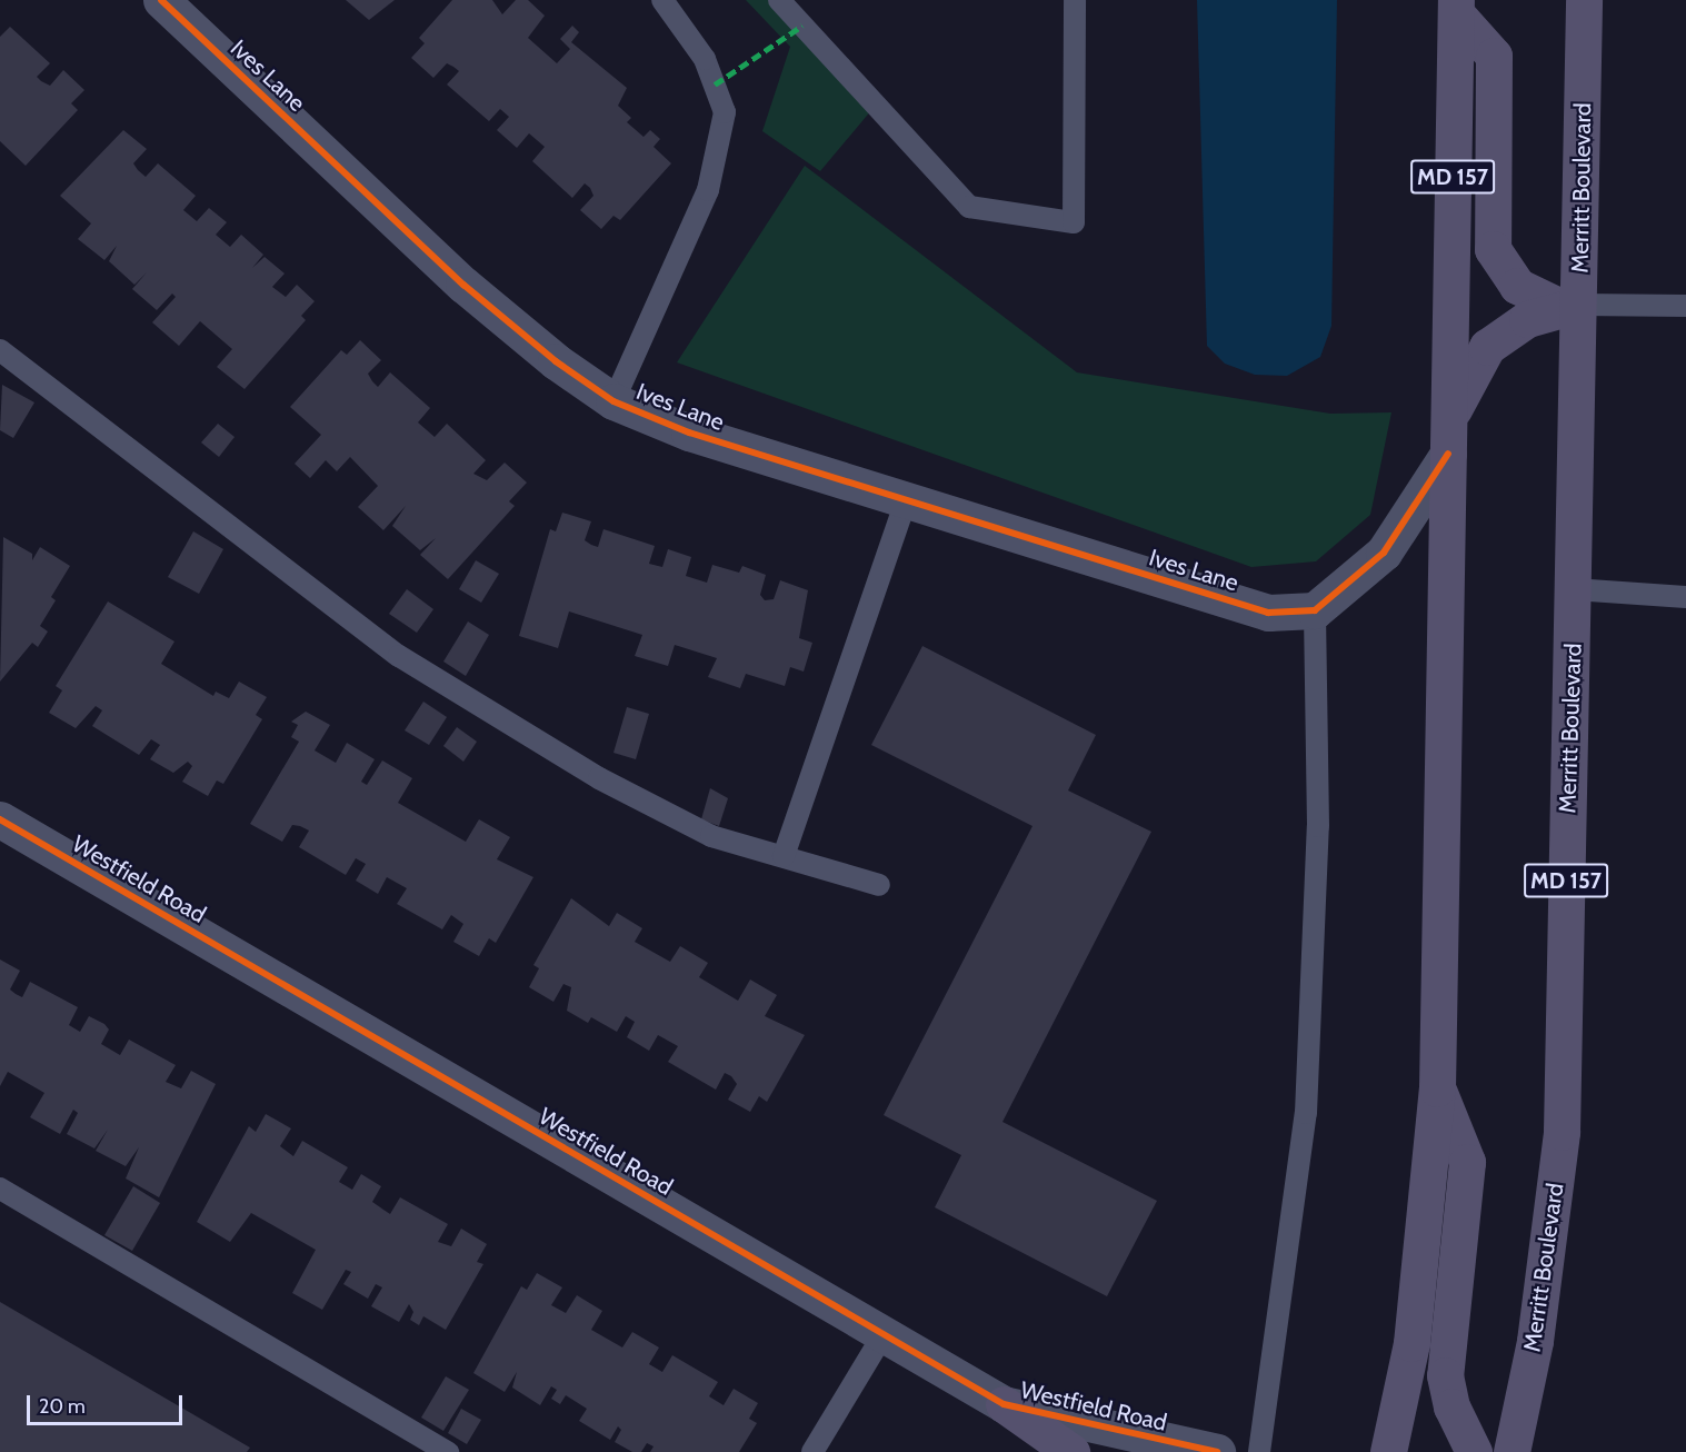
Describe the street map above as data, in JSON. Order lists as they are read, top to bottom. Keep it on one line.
{"streets":{"main road":["MD 157","Merritt Boulevard"],"street":["Ives Lane","Westfield Road"]},"scale_bar":"20 m"}
